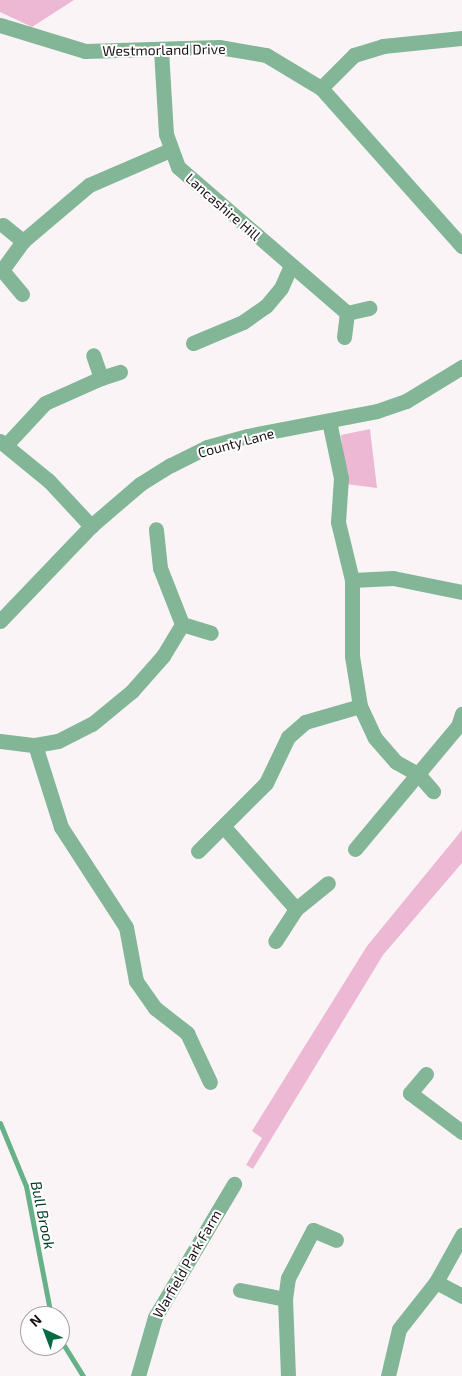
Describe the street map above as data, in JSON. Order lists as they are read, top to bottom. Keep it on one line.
{"streets":{"street":["Westmorland Drive","Lancashire Hill","County Lane","Warfield Park Farm"]},"crossings":[["Westmorland Drive","Lancashire Hill"]],"water":["Bull Brook"],"north":"top left"}
